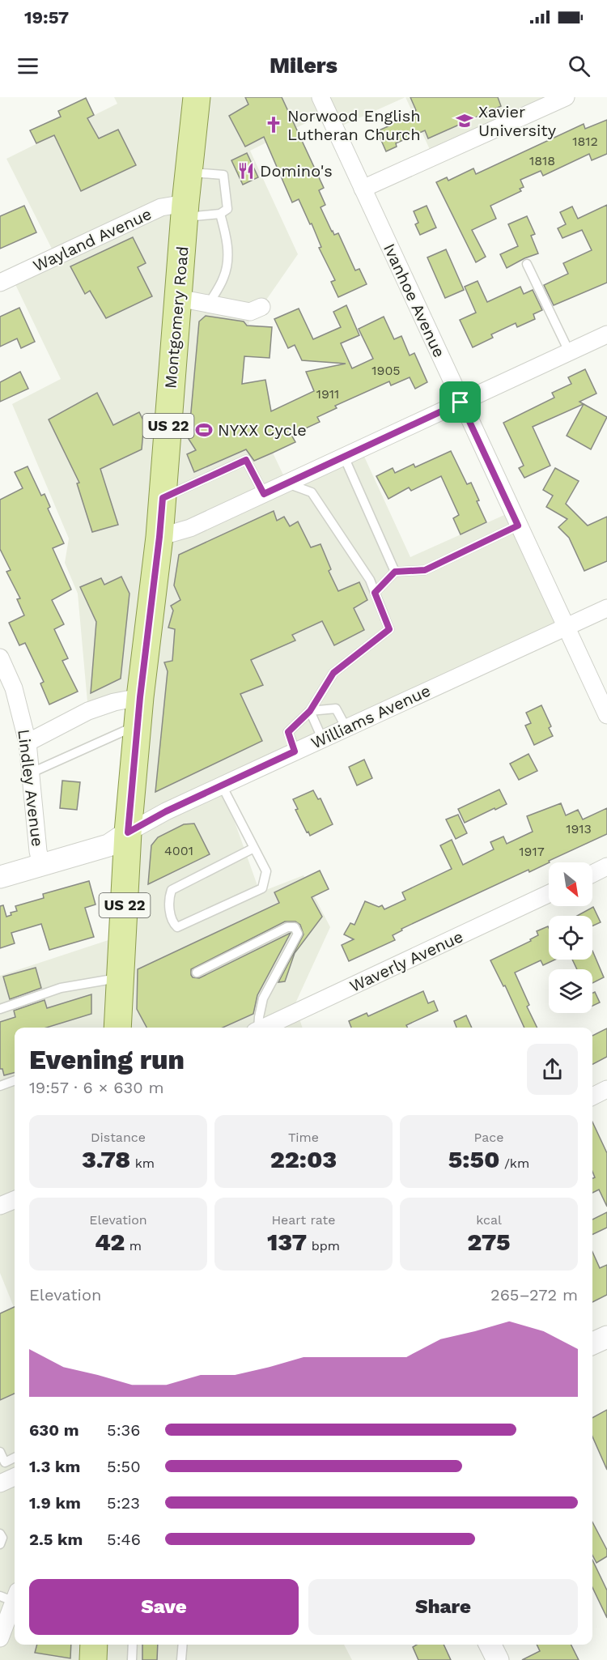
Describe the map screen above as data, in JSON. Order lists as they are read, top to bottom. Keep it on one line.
{"streets":{"main road":["Montgomery Road","US 22"],"street":["Wayland Avenue","Ivanhoe Avenue","Williams Avenue","Lindley Avenue","Waverly Avenue"]},"crossings":[["Wayland Avenue","Montgomery Road"],["Ivanhoe Avenue","Williams Avenue"],["Montgomery Road","Williams Avenue"],["Williams Avenue","Lindley Avenue"]],"places":{"school or university":["Xavier University"],"church":["Norwood English Lutheran Church"],"restaurant":["Domino's"],"sports":["NYXX Cycle"]},"house_numbers":["1812","1818","1905","1911","1913","4001","1917"],"north":"bottom right","page":{"status":"19:57","header":"Milers","heading":["Evening run","19:57 · 6 × 630 m"],"stats":[["Distance","3.78 km"],["Time","22:03"],["Pace","5:50 /km"],["Elevation","42 m"],["Heart rate","137 bpm"],["kcal","275"]],"chart":["Elevation","265–272 m"],"list":[{"name":"630 m","note":"5:36"},{"name":"1.3 km","note":"5:50"},{"name":"1.9 km","note":"5:23"},{"name":"2.5 km","note":"5:46"}],"buttons":["Save","Share"]}}
